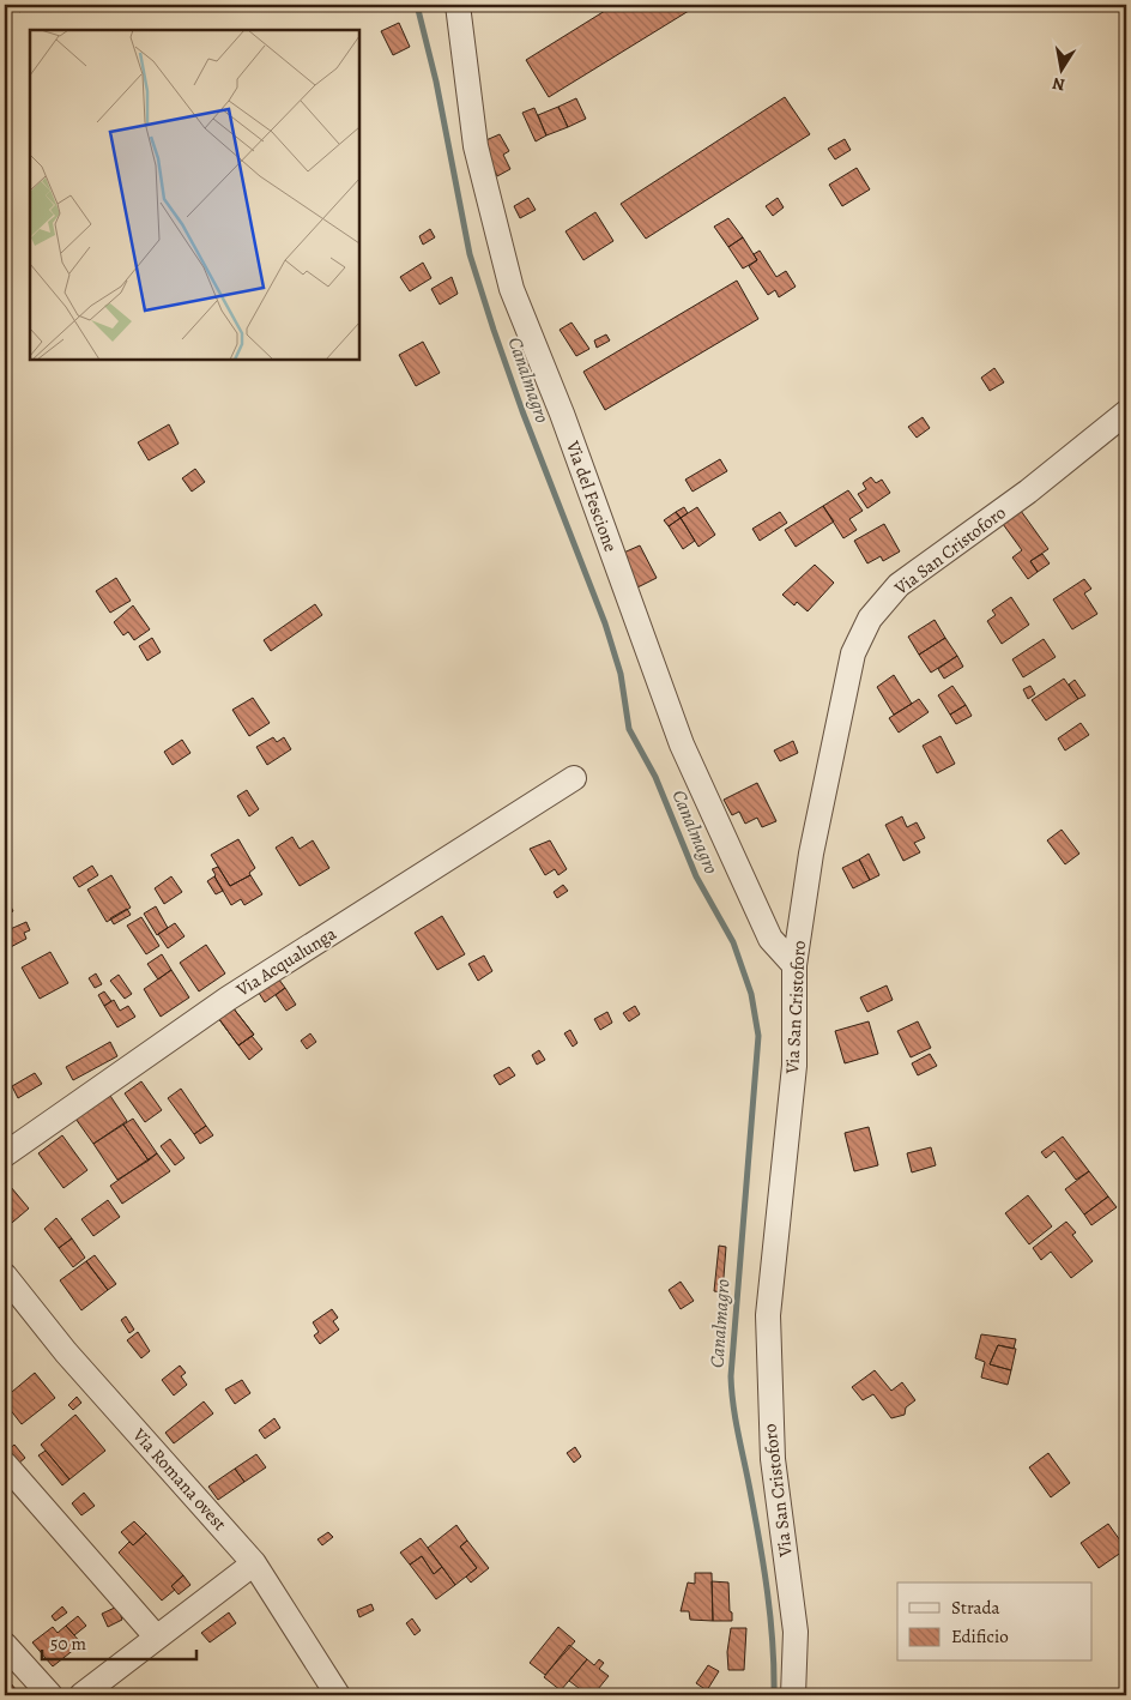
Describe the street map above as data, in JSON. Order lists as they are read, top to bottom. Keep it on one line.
{"streets":{"street":["Via del Fescione","Via San Cristoforo","Via Acqualunga","Via Romana ovest"]},"crossings":[["Via del Fescione","Via San Cristoforo"]],"water":["Canalmagro"],"legend":["Strada","Edificio"],"scale_bar":"50 m","north":"bottom"}
